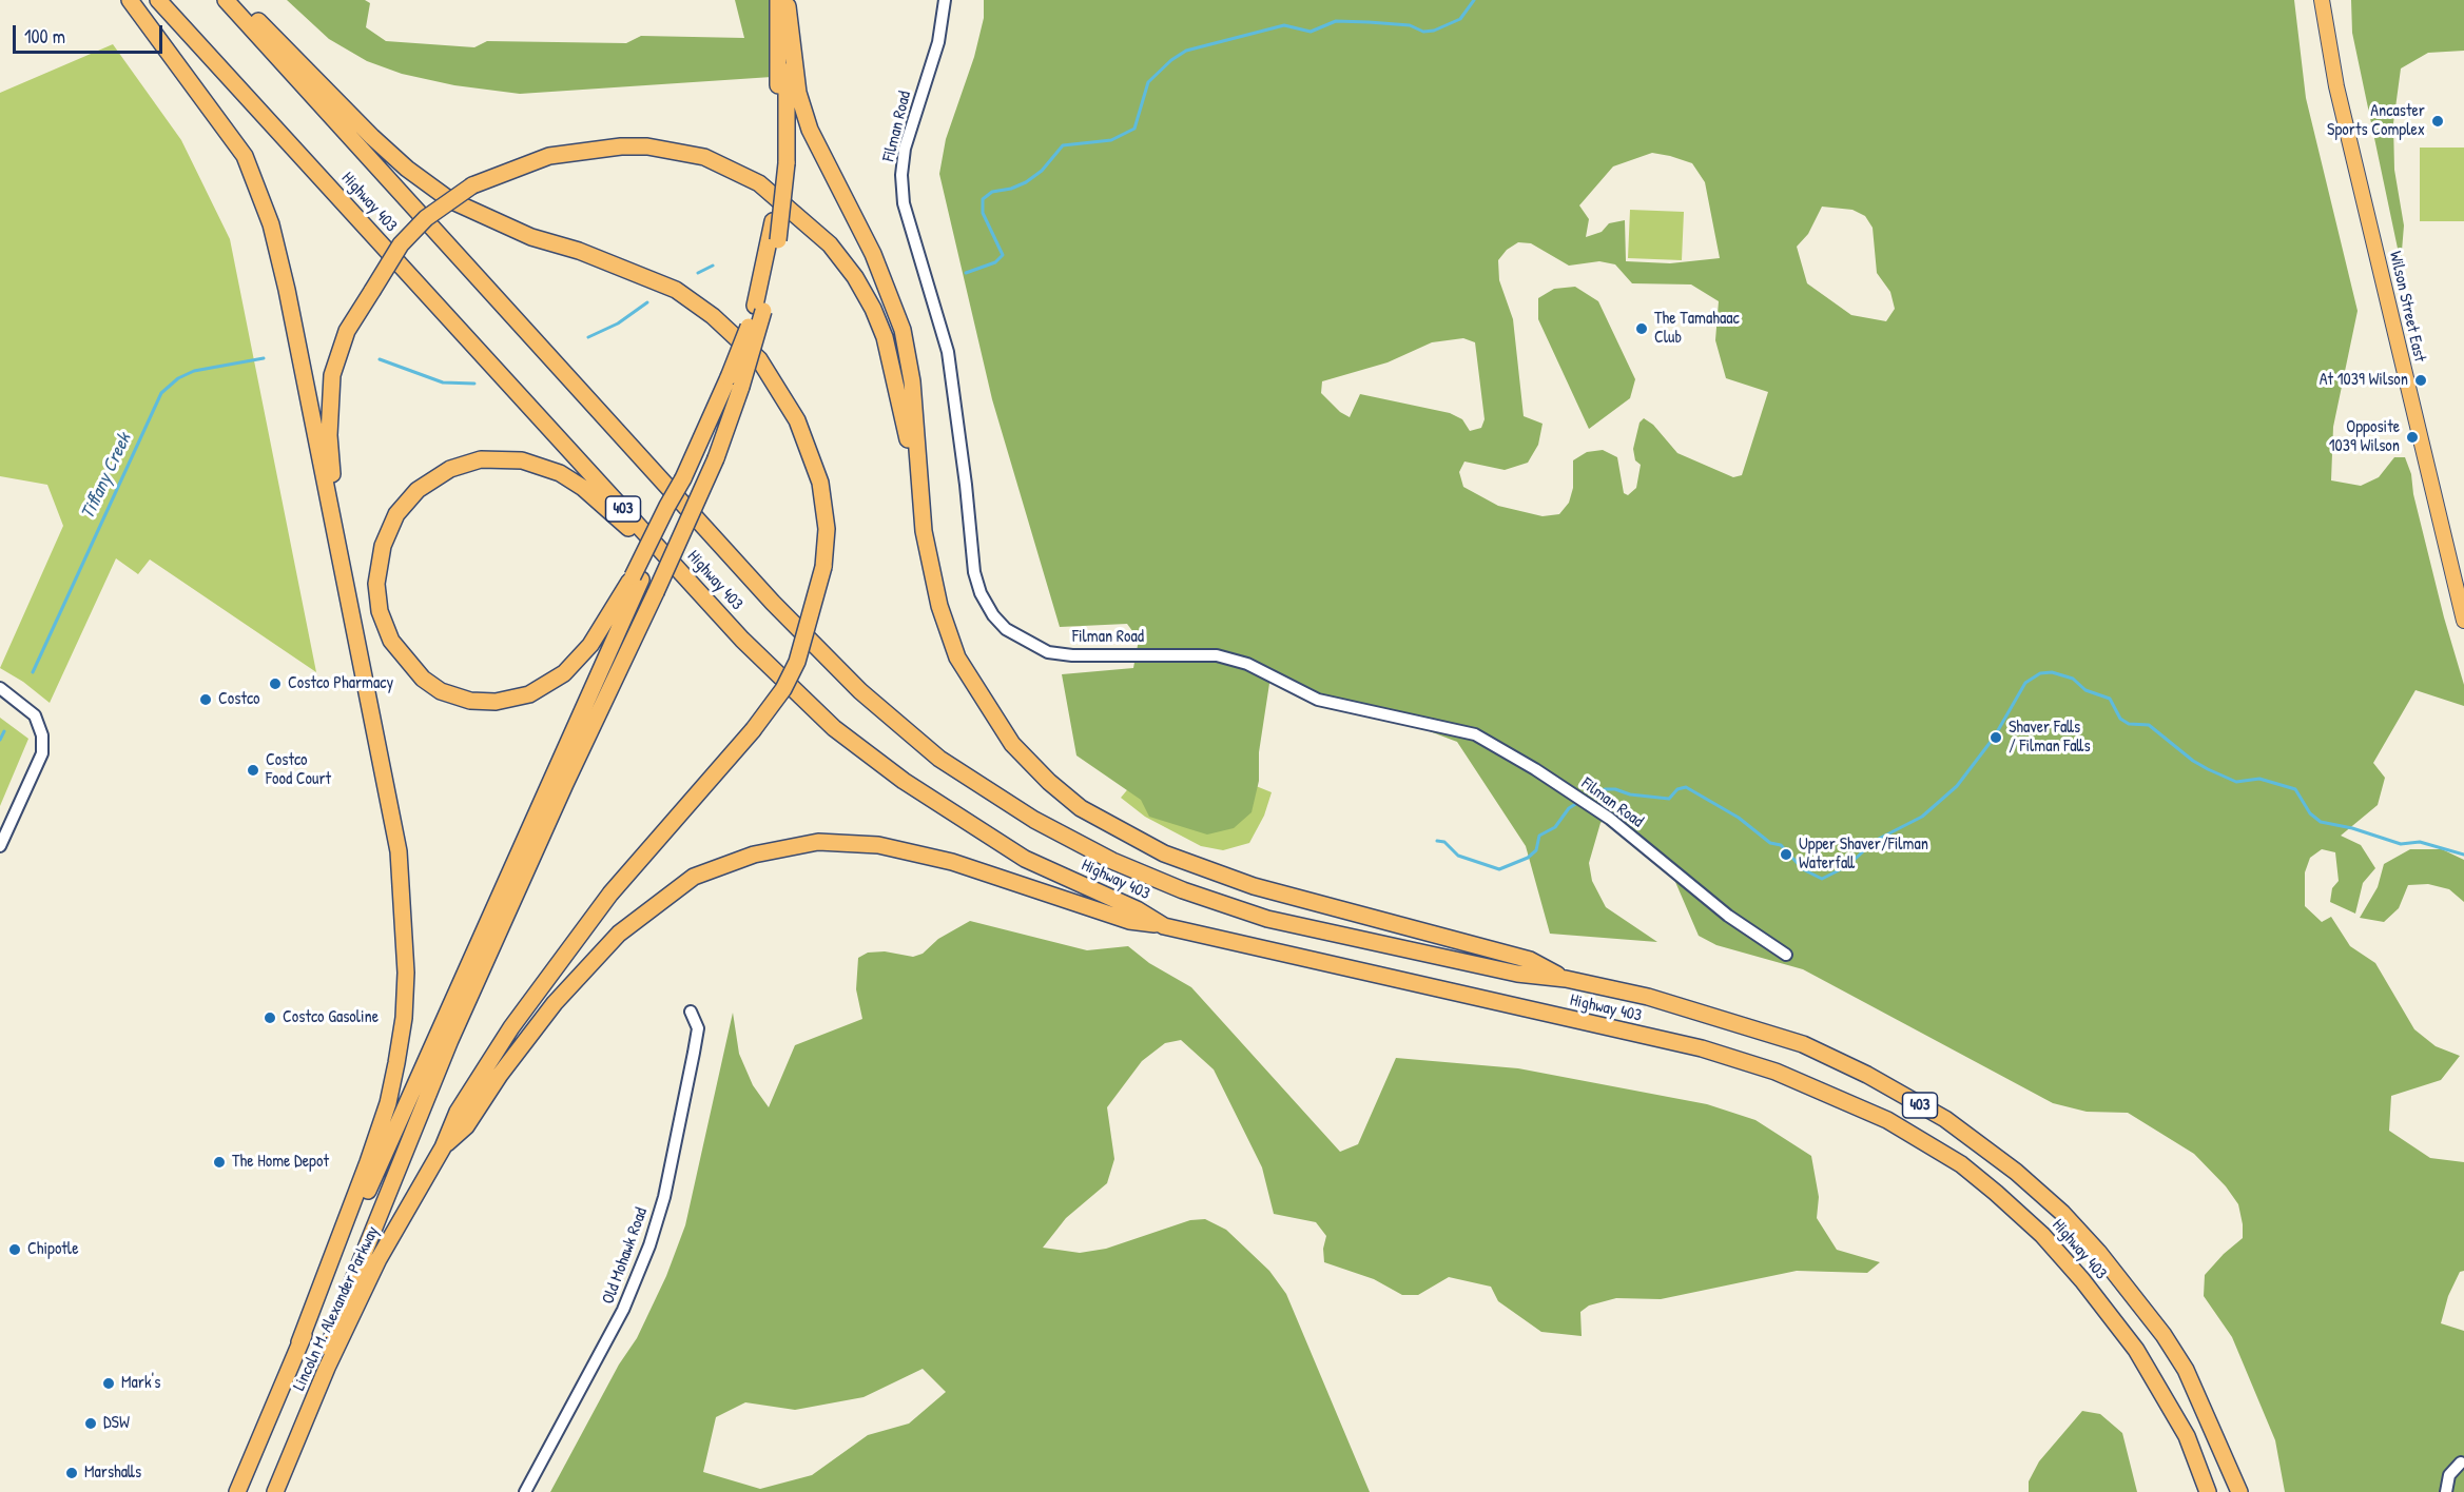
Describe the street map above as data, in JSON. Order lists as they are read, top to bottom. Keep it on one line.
{"streets":{"highway":["Highway 403","403","Lincoln M. Alexander Parkway"],"main road":["Wilson Street East"],"street":["Filman Road","Old Mohawk Road"]},"water":["Tiffany Creek"],"places":["Ancaster Sports Complex","The Tamahaac Club","At 1039 Wilson","Opposite 1039 Wilson","Costco Pharmacy","Costco","Shaver Falls / Filman Falls","Costco Food Court","Upper Shaver/Filman Waterfall","Costco Gasoline","The Home Depot","Chipotle","Mark's","DSW","Marshalls"],"scale_bar":"100 m"}
